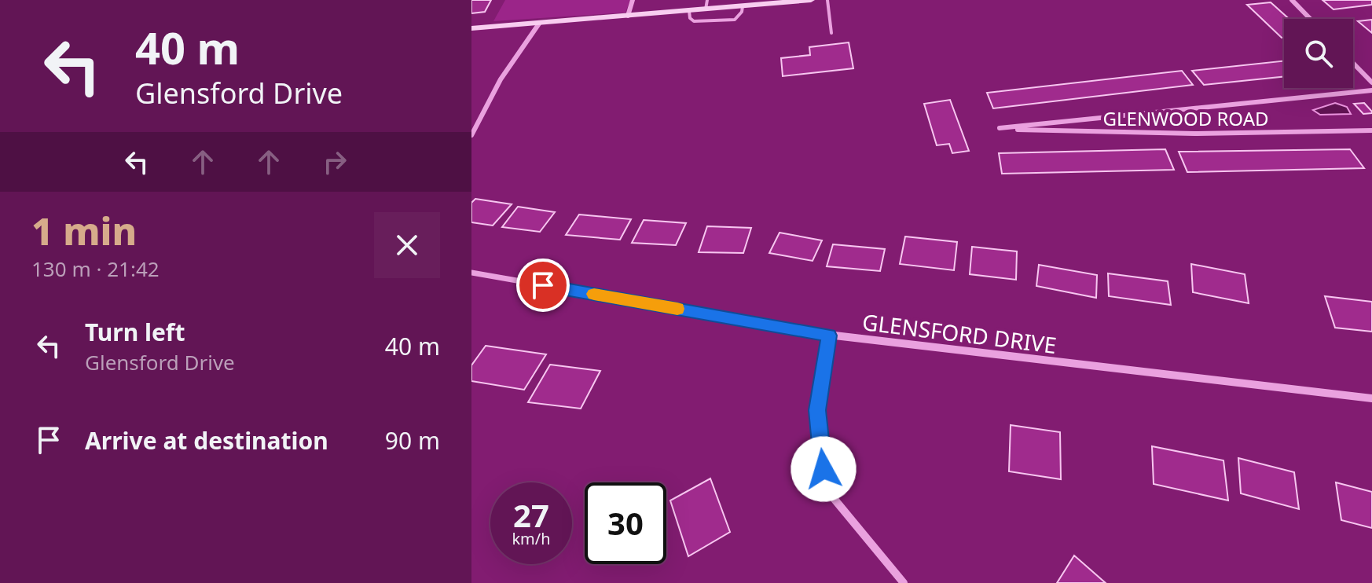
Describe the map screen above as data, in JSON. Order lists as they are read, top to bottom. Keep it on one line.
{"streets":{"street":["GLENWOOD ROAD","GLENSFORD DRIVE"]},"page":{"turn":["40 m","Glensford Drive"],"heading":["1 min","130 m · 21:42"],"list":[{"name":"Turn left","note":"Glensford Drive","value":"40 m"},{"name":"Arrive at destination","value":"90 m"}],"speed":"27 km/h","limit":"30"}}
